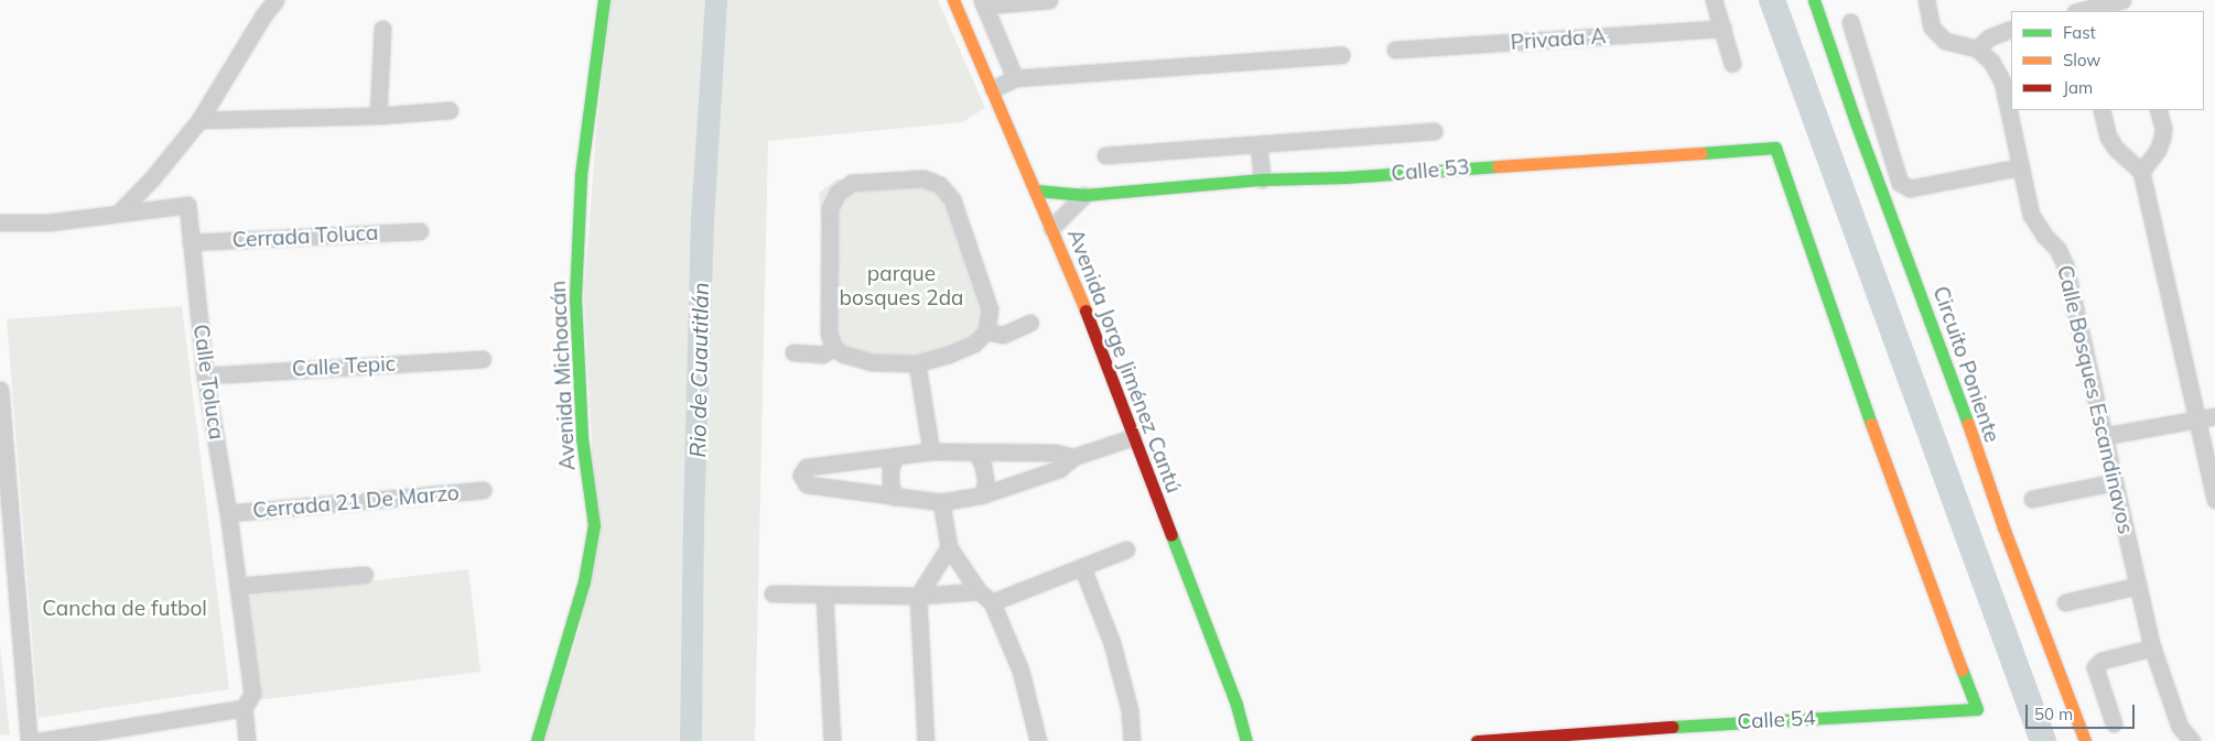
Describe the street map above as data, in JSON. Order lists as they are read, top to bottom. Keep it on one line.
{"streets":{"street":["Privada A","Calle 53","Cerrada Toluca","Avenida Jorge Jiménez Cantú","Circuito Poniente","Calle Tepic","Avenida Michoacán","Calle Toluca","Calle Bosques Escandinavos","Cerrada 21 De Marzo","Calle 54"]},"crossings":[["Calle 53","Avenida Jorge Jiménez Cantú"],["Calle 53","Calle 54"],["Cerrada Toluca","Calle Toluca"],["Calle Tepic","Calle Toluca"],["Calle Toluca","Cerrada 21 De Marzo"]],"water":["Rio de Cuautitlán"],"parks":["parque bosques 2da","Cancha de futbol"],"legend":["Fast","Slow","Jam"],"scale_bar":"50 m"}
